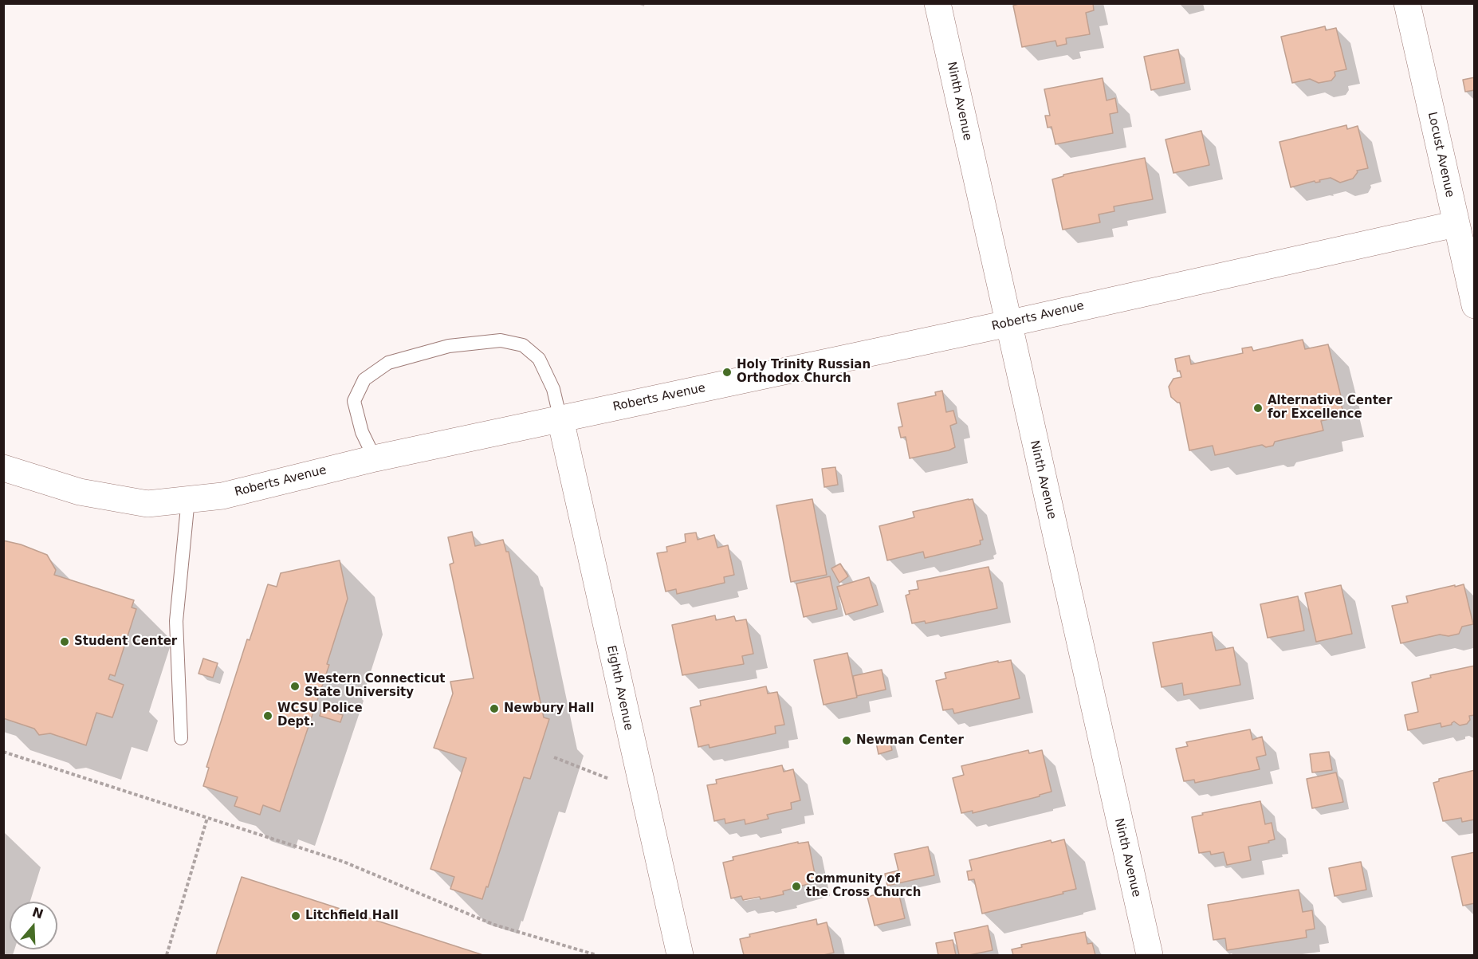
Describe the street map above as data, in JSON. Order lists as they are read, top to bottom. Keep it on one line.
{"streets":{"street":["Ninth Avenue","Locust Avenue","Roberts Avenue","Eighth Avenue"]},"crossings":[["Ninth Avenue","Roberts Avenue"],["Locust Avenue","Roberts Avenue"],["Roberts Avenue","Eighth Avenue"]],"places":["Holy Trinity Russian Orthodox Church","Alternative Center for Excellence","Student Center","Western Connecticut State University","Newbury Hall","WCSU Police Dept.","Newman Center","Community of the Cross Church","Litchfield Hall"],"north":"top"}
